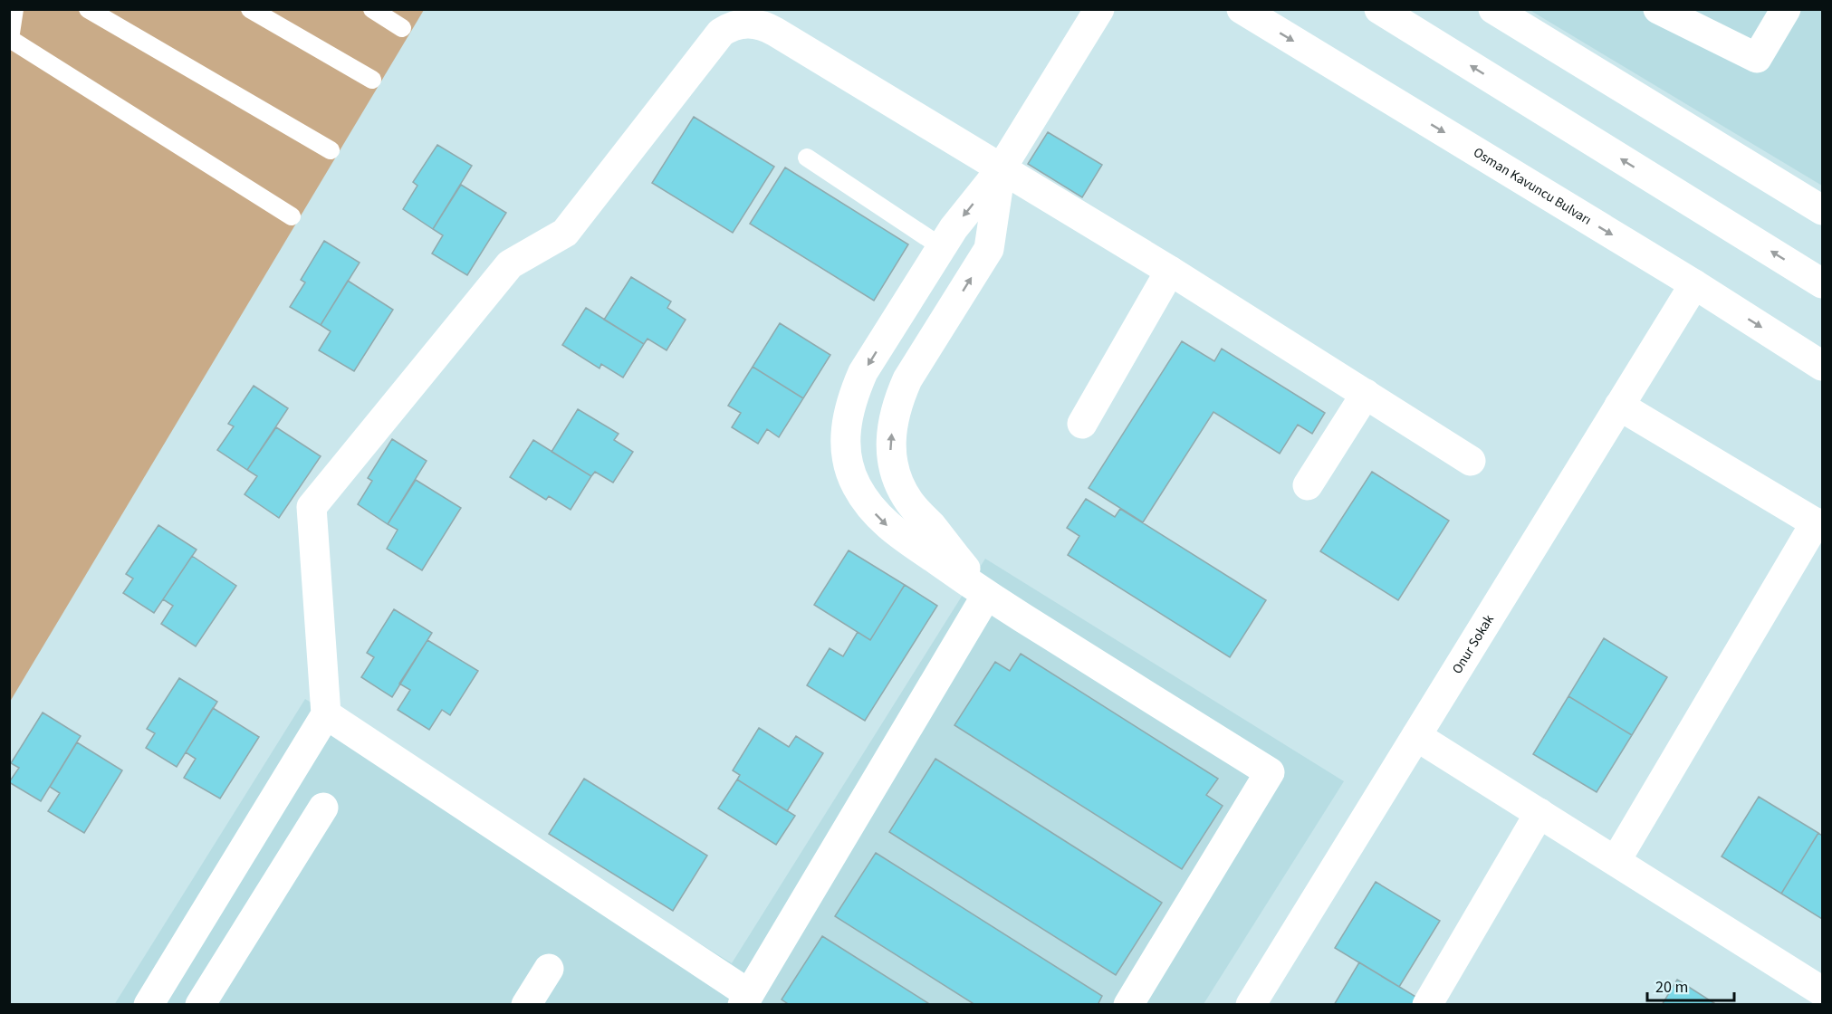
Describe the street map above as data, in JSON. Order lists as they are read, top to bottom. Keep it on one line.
{"streets":{"main road":["Osman Kavuncu Bulvarı","Onur Sokak"]},"crossings":[["Osman Kavuncu Bulvarı","Onur Sokak"]],"scale_bar":"20 m"}
